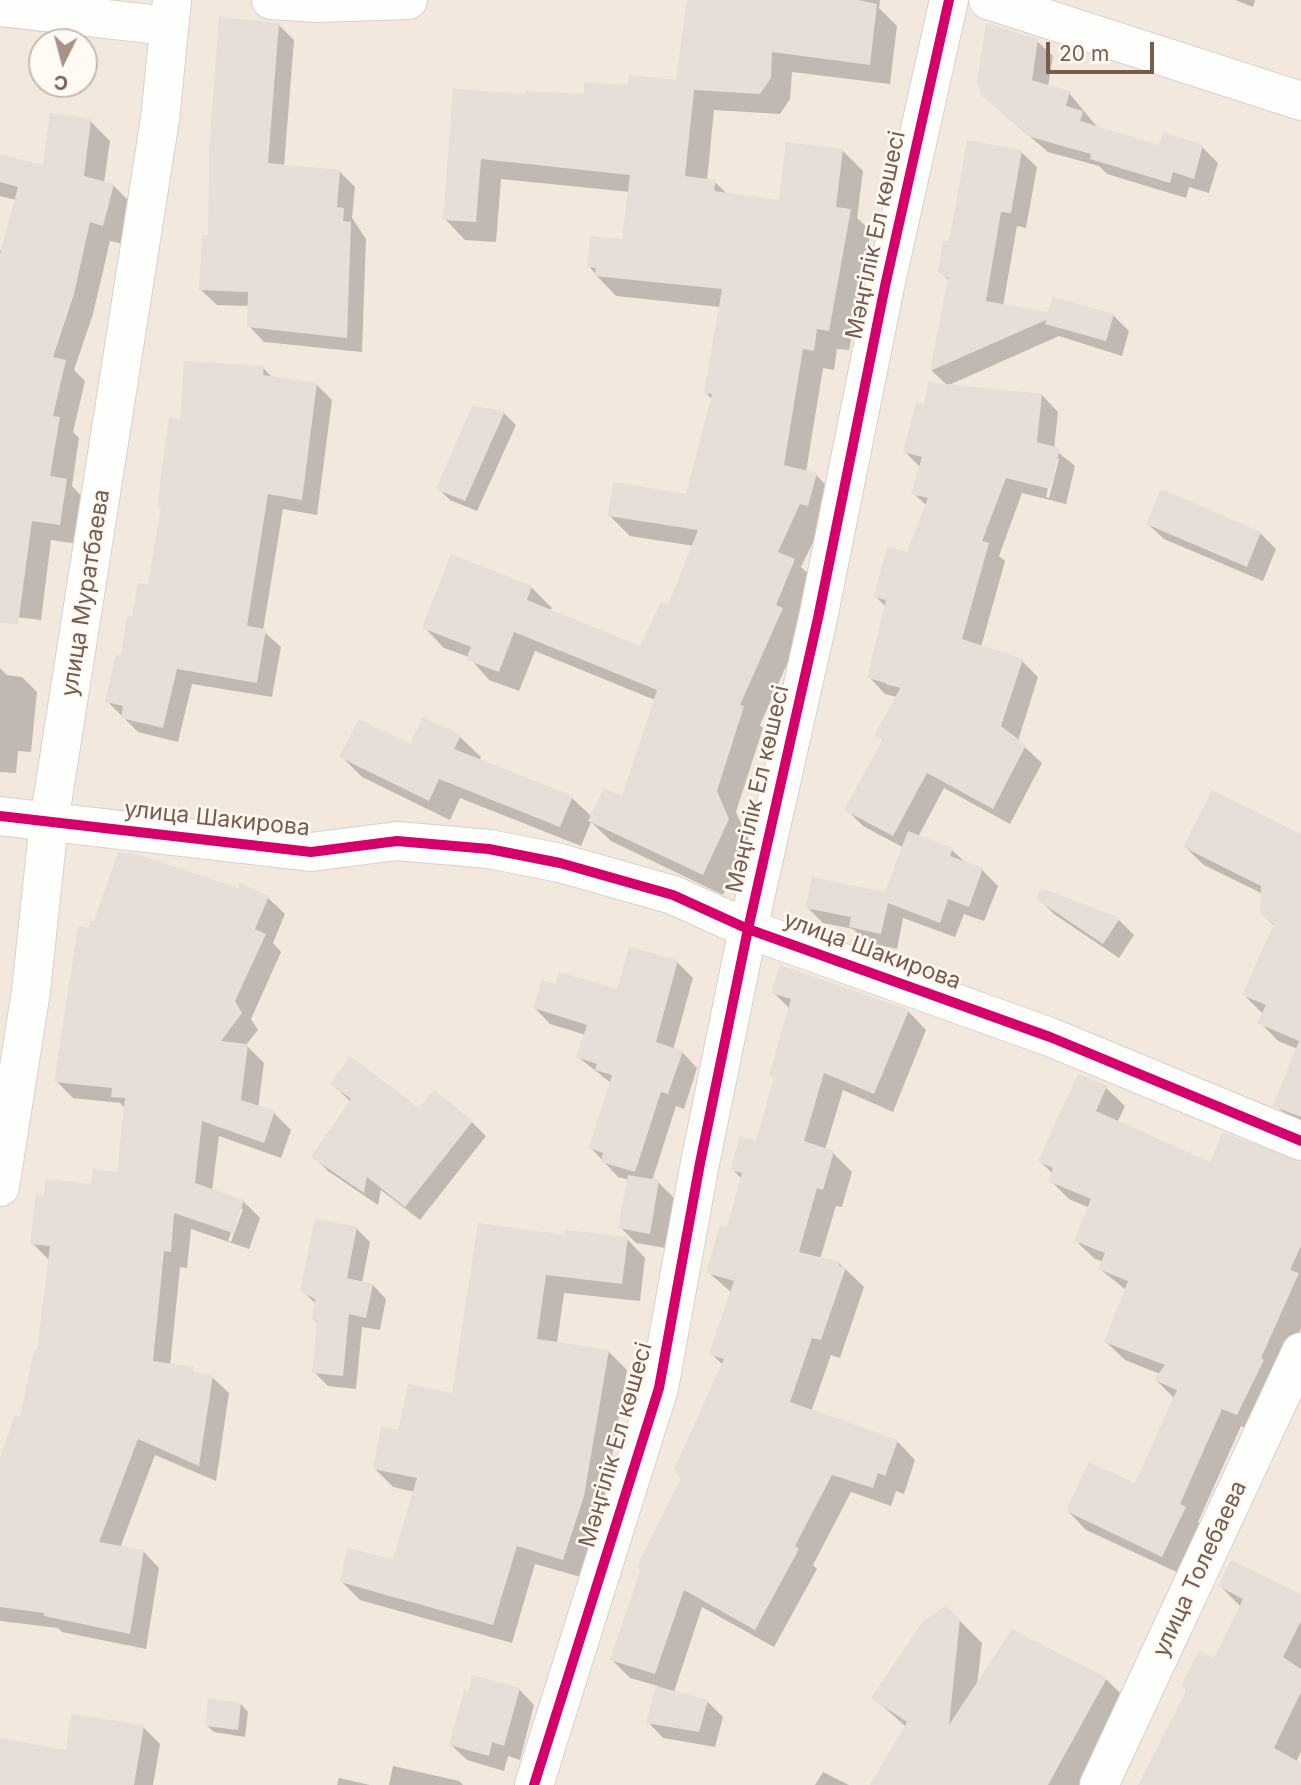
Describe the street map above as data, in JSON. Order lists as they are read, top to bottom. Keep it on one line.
{"streets":{"street":["Мәңгілік Ел көшесі","улица Муратбаева","улица Шакирова","улица Толебаева"]},"crossings":[["Мәңгілік Ел көшесі","улица Шакирова"],["улица Муратбаева","улица Шакирова"]],"scale_bar":"20 m","north":"bottom"}
